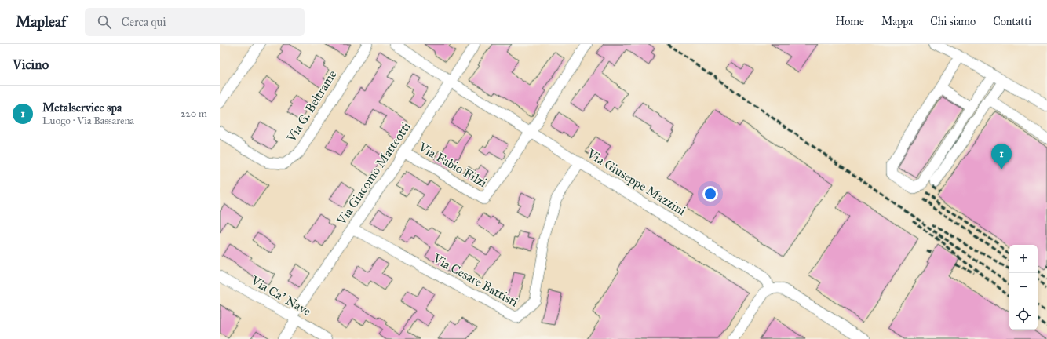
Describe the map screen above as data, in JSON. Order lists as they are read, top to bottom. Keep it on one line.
{"streets":{"street":["Via G. Beltrame","Via Fabio Filzi","Via Giacomo Matteotti","Via Giuseppe Mazzini","Via Cesare Battisti","Via Ca' Nave"]},"crossings":[["Via Fabio Filzi","Via Giacomo Matteotti"],["Via Fabio Filzi","Via Giuseppe Mazzini"],["Via Giacomo Matteotti","Via Giuseppe Mazzini"],["Via Giacomo Matteotti","Via Cesare Battisti"],["Via Giacomo Matteotti","Via Ca' Nave"],["Via Giuseppe Mazzini","Via Cesare Battisti"]],"page":{"header":"Mapleaf","search":"Cerca qui","nav":["Home","Mappa","Chi siamo","Contatti"],"heading":"Vicino","list":[{"mark":"1","name":"Metalservice spa","note":"Luogo · Via Bassarena","value":"220 m"}],"pins":"1","map_buttons":["+","−"]}}
